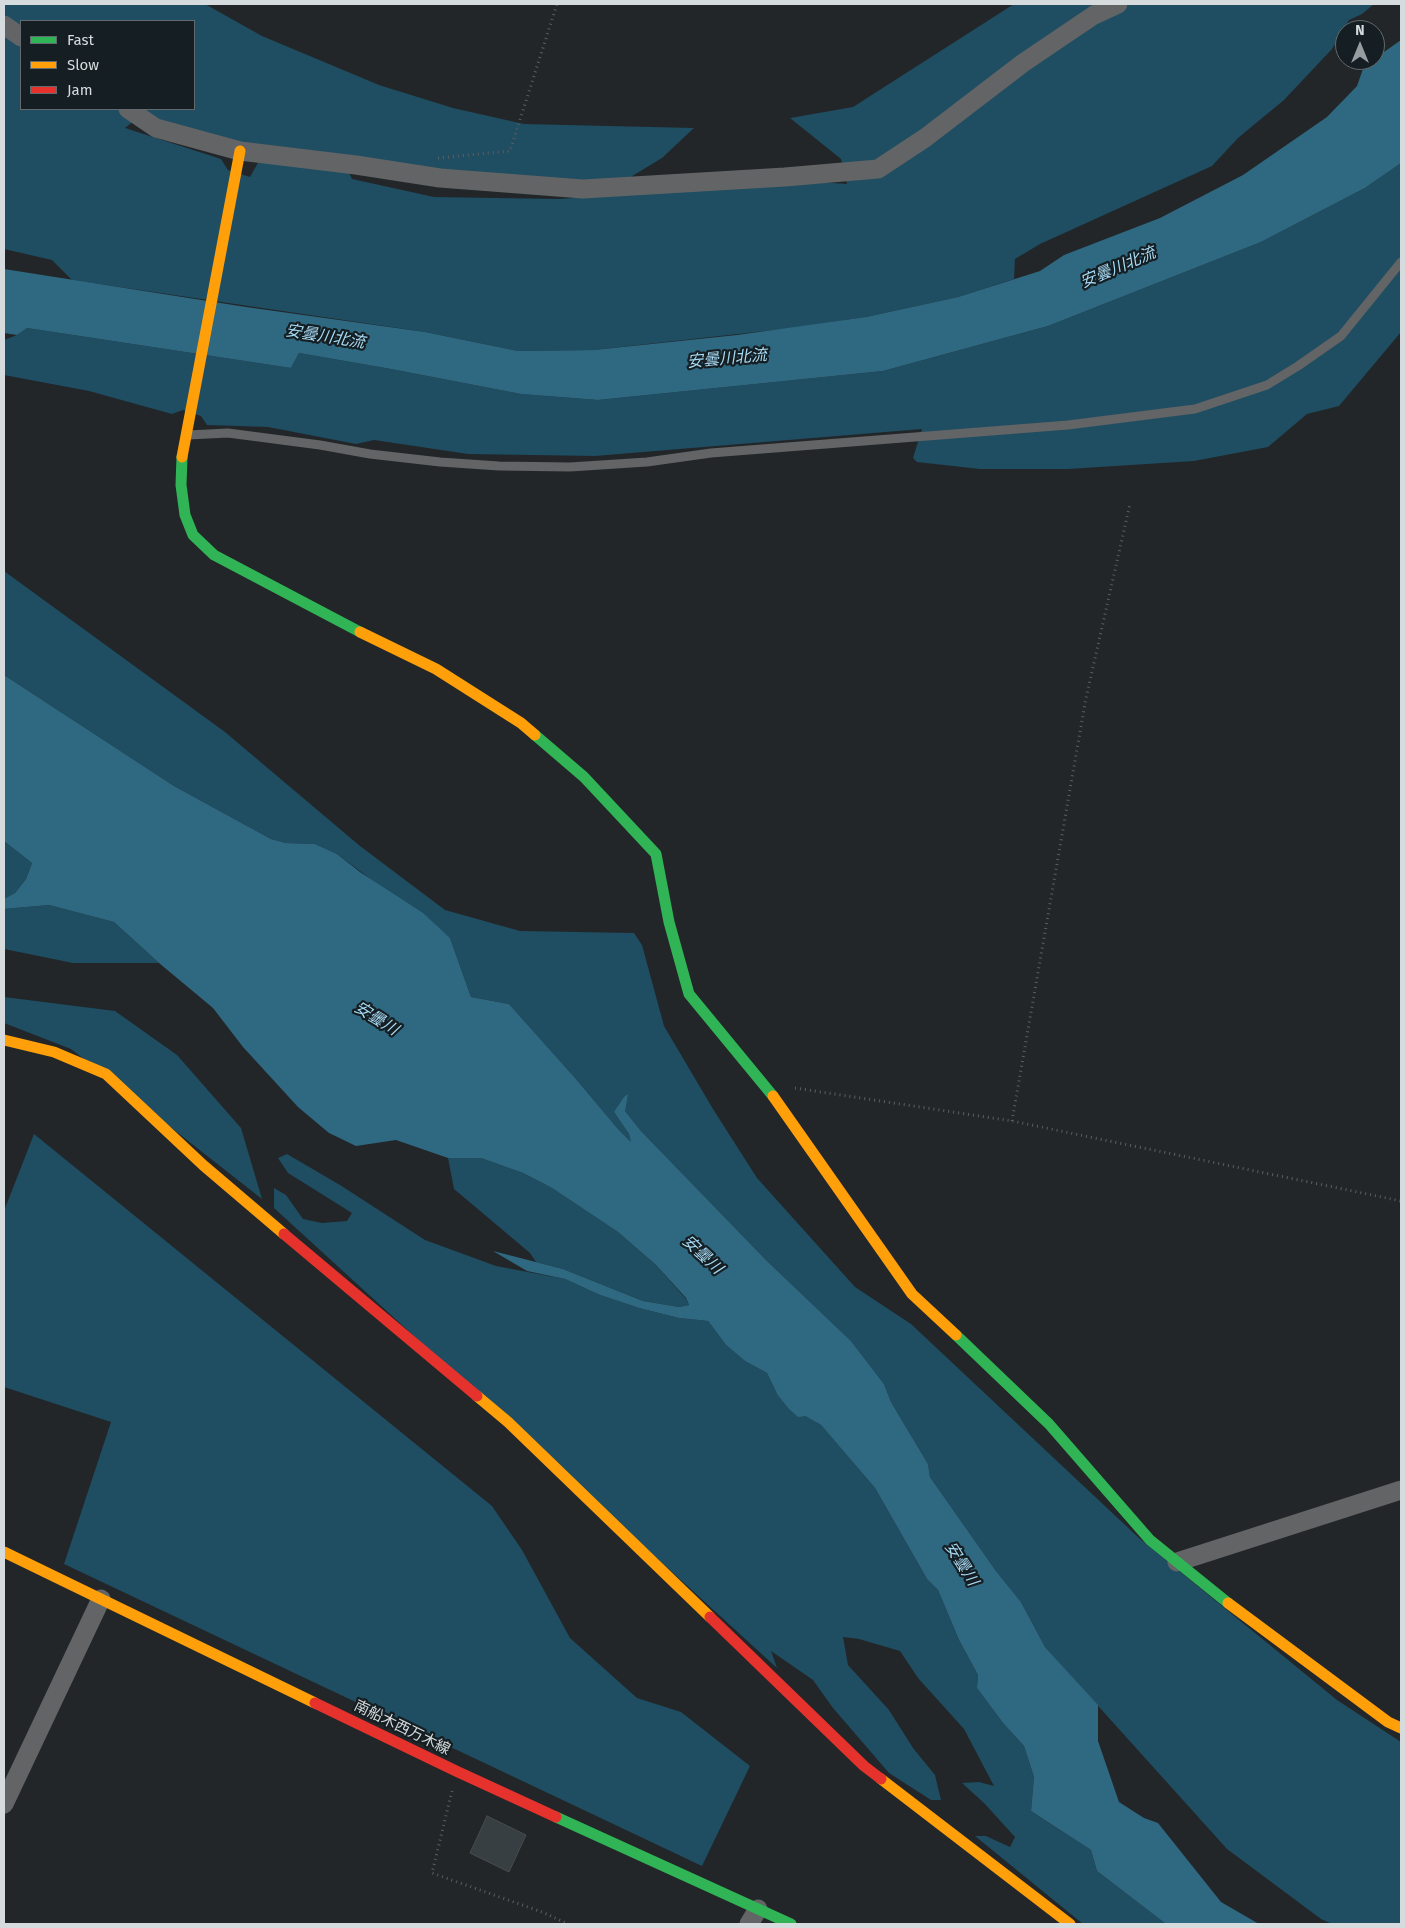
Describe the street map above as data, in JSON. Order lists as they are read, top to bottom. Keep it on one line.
{"streets":{"street":["南船木西万木線"]},"water":["安曇川北流","安曇川"],"legend":["Fast","Slow","Jam"],"north":"top"}
